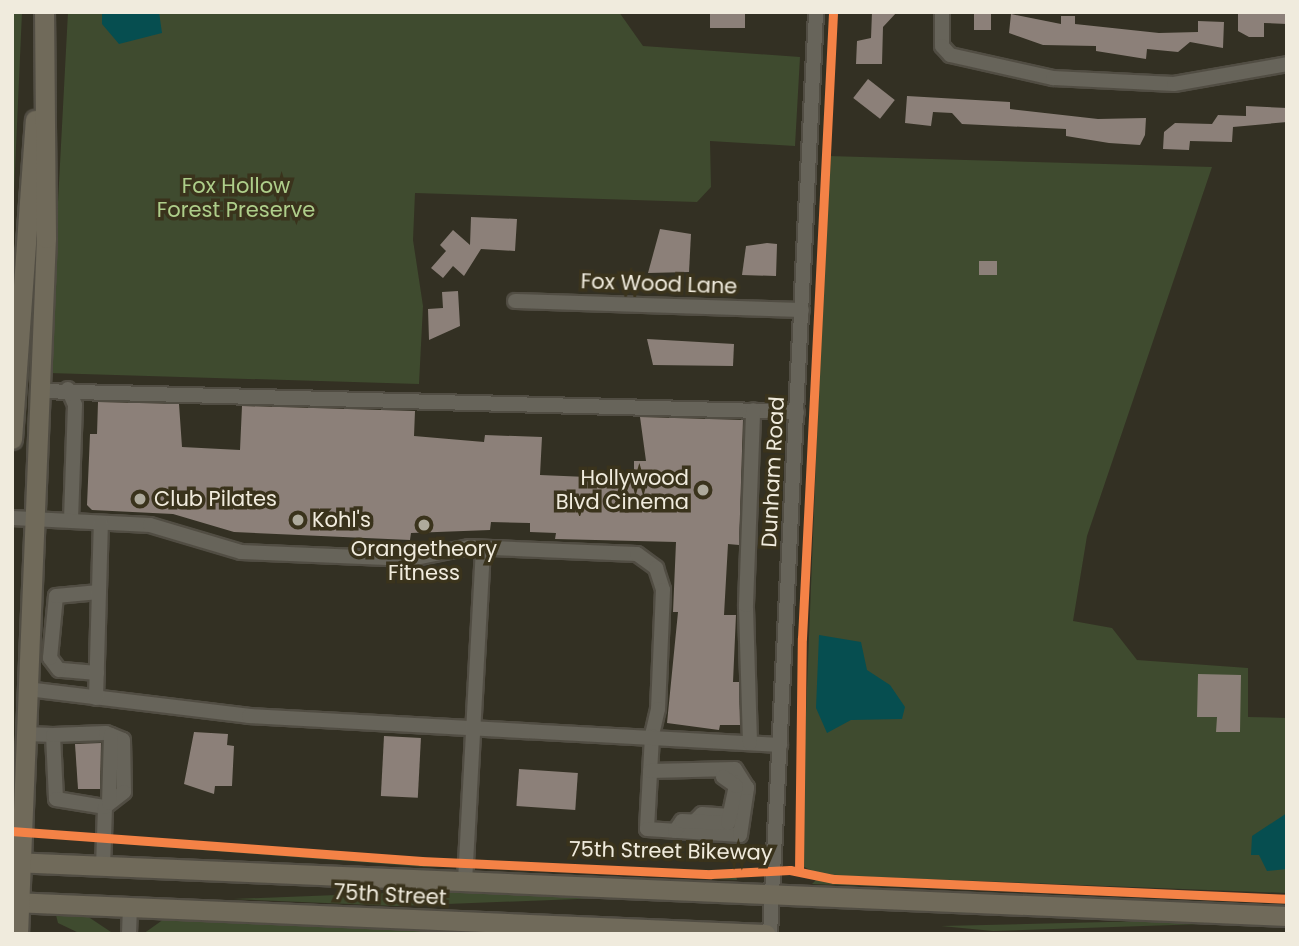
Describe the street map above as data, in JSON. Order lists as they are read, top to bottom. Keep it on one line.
{"streets":{"main road":["75th Street"],"street":["Fox Wood Lane","Dunham Road"],"cycle path":["75th Street Bikeway"]},"crossings":[["Fox Wood Lane","Dunham Road"],["Dunham Road","75th Street"]],"parks":["Fox Hollow Forest Preserve"],"places":["Hollywood Blvd Cinema","Club Pilates","Kohl's","Orangetheory Fitness"]}
